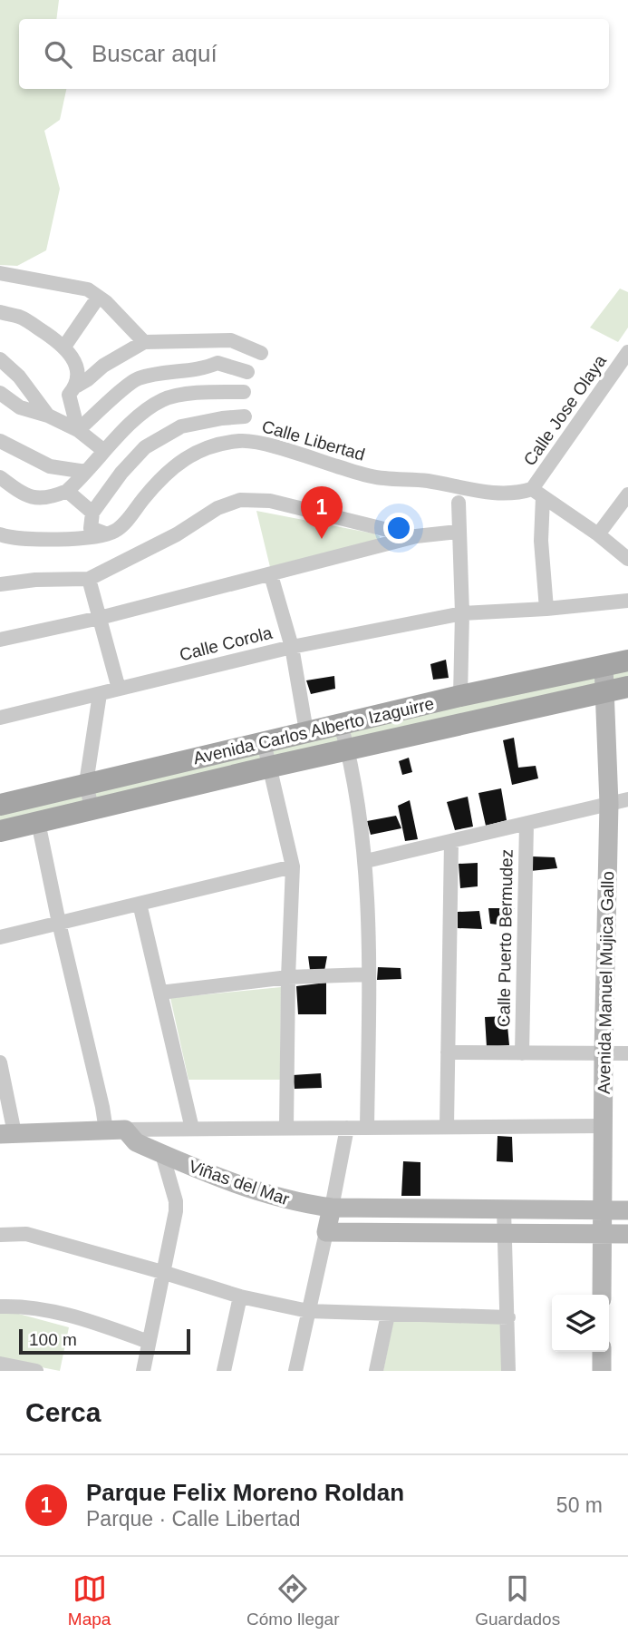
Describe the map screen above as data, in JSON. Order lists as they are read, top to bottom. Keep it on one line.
{"streets":{"main road":["Avenida Carlos Alberto Izaguirre"],"street":["Calle Jose Olaya","Calle Libertad","Calle Corola","Calle Puerto Bermudez","Avenida Manuel Mujica Gallo","Viñas del Mar"]},"crossings":[["Calle Jose Olaya","Calle Libertad"],["Avenida Carlos Alberto Izaguirre","Avenida Manuel Mujica Gallo"],["Avenida Manuel Mujica Gallo","Viñas del Mar"]],"scale_bar":"100 m","page":{"search":"Buscar aquí","pins":"1","scale":"100 m","heading":"Cerca","list":[{"mark":"1","name":"Parque Felix Moreno Roldan","note":"Parque · Calle Libertad","value":"50 m"}],"nav":["Mapa","Cómo llegar","Guardados"]}}
